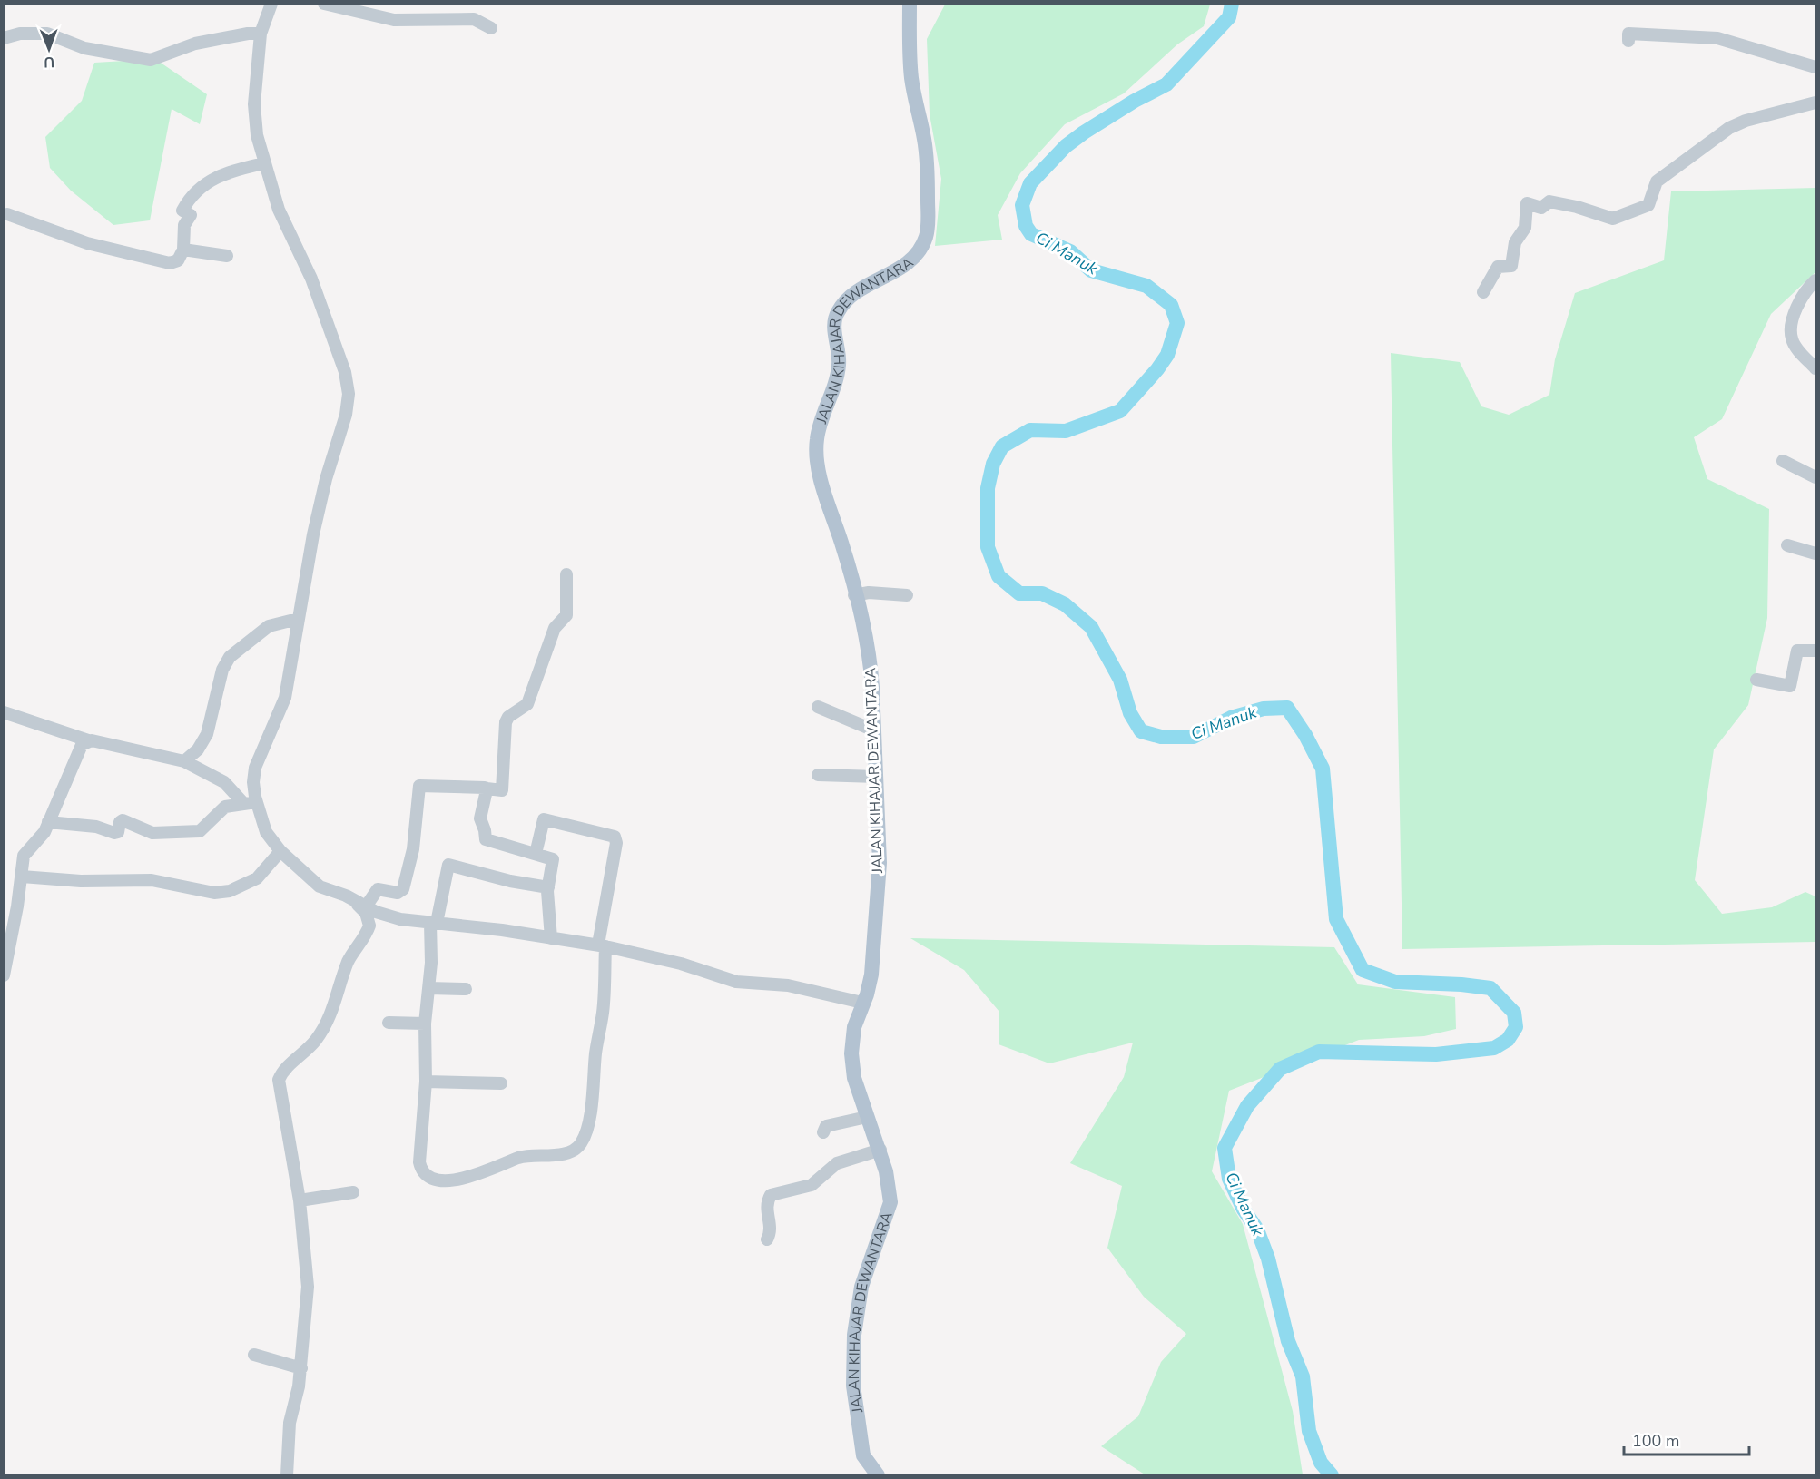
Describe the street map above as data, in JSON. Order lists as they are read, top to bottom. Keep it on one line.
{"streets":{"main road":["JALAN KIHAJAR DEWANTARA"]},"water":["Ci Manuk"],"scale_bar":"100 m","north":"bottom"}
